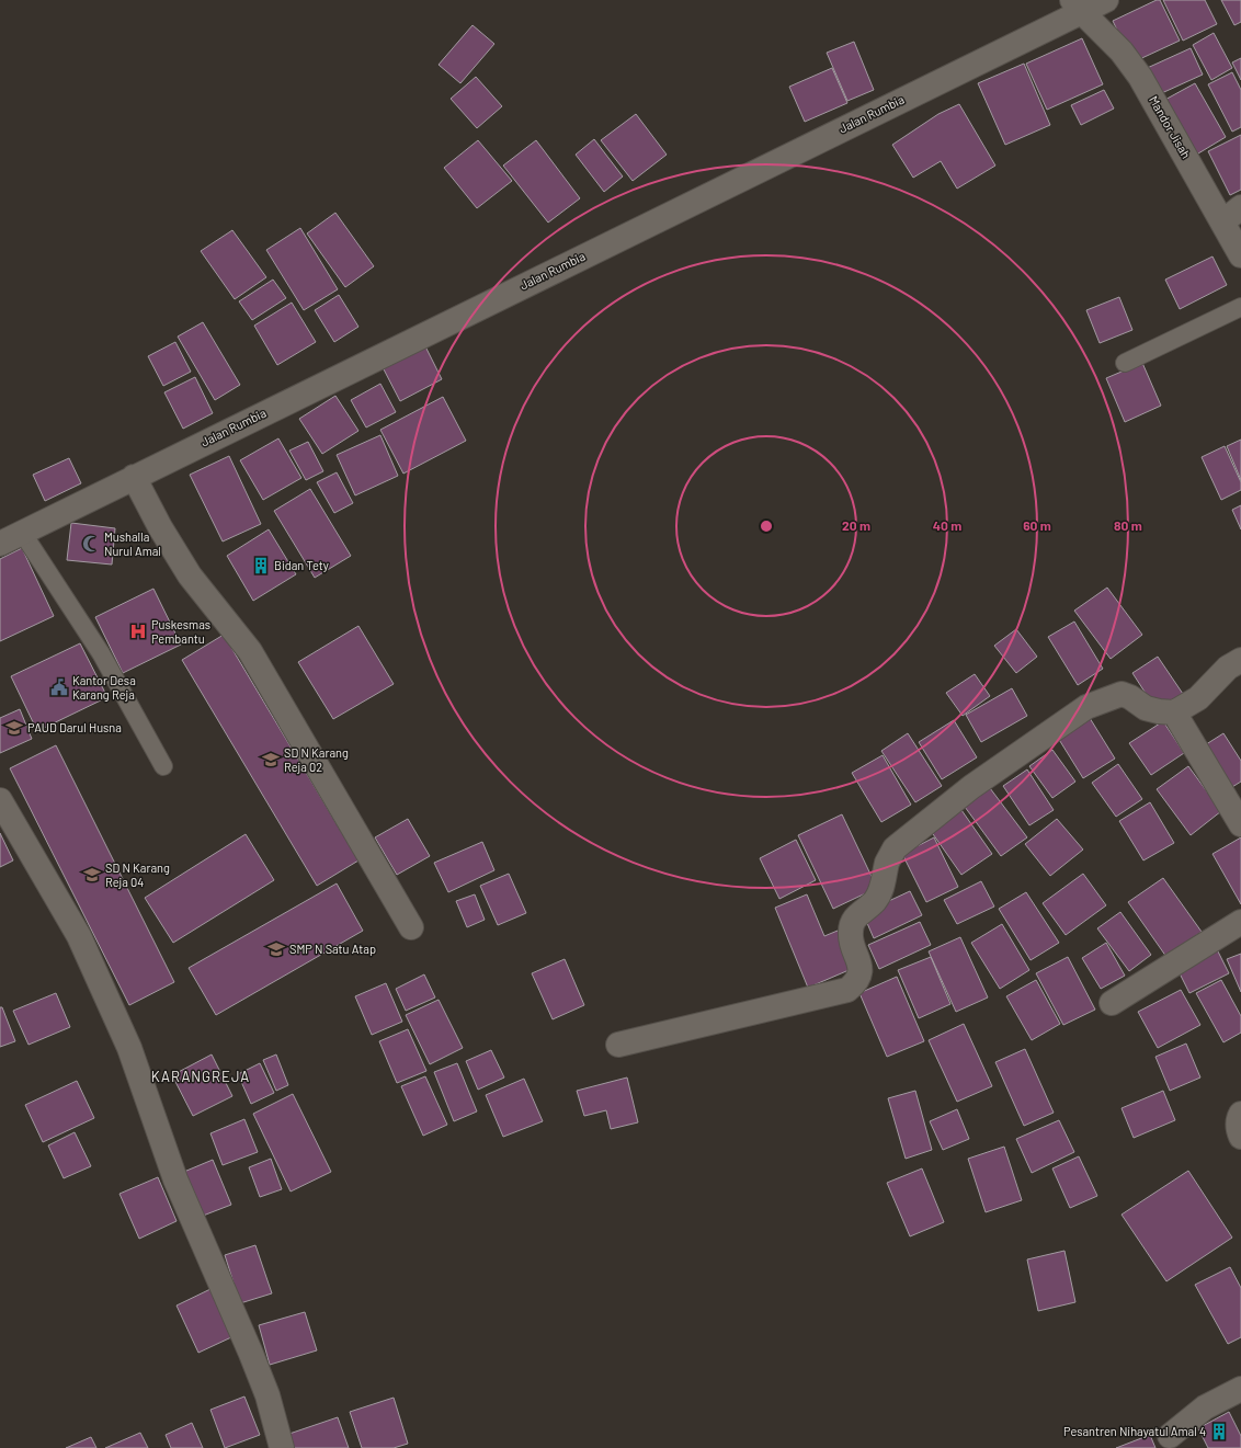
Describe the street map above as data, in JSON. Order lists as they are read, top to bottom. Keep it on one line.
{"streets":{"street":["Jalan Rumbia","Mandor Jisah"]},"crossings":[["Jalan Rumbia","Mandor Jisah"]],"districts":["KARANGREJA"],"places":{"mosque":["Mushalla Nurul Amal"],"building":["Bidan Tety","Pesantren Nihayatul Amal 4"],"hospital":["Puskesmas Pembantu"],"public building":["Kantor Desa Karang Reja"],"school or university":["PAUD Darul Husna","SD N Karang Reja 02","SD N Karang Reja 04","SMP N Satu Atap"]},"rings":["20 m","40 m","60 m","80 m"]}
